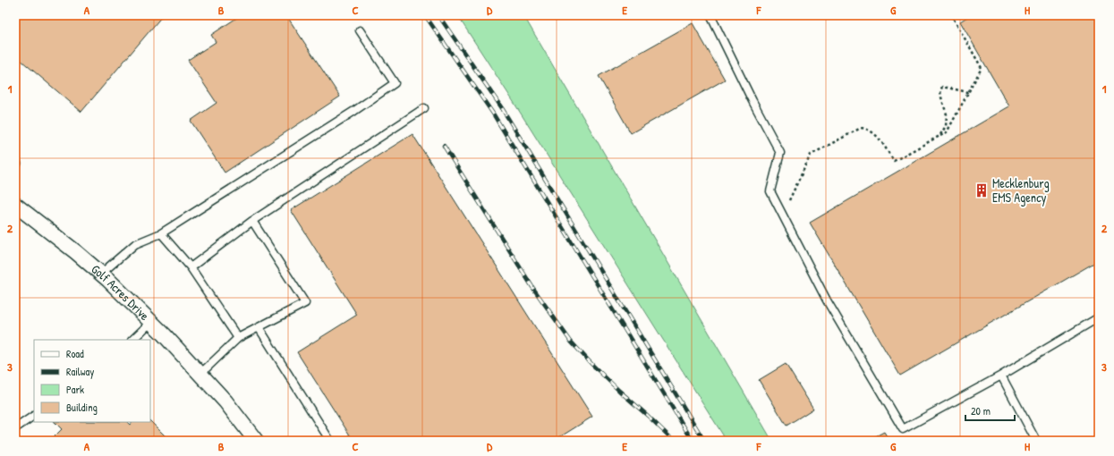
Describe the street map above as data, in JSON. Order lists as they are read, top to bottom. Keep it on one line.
{"streets":{"street":["Golf Acres Drive"]},"places":{"building":["Mecklenburg EMS Agency"]},"legend":["Road","Railway","Park","Building"],"scale_bar":"20 m","grid":{"columns":["A","B","C","D","E","F","G","H"],"rows":["1","2","3"]}}
